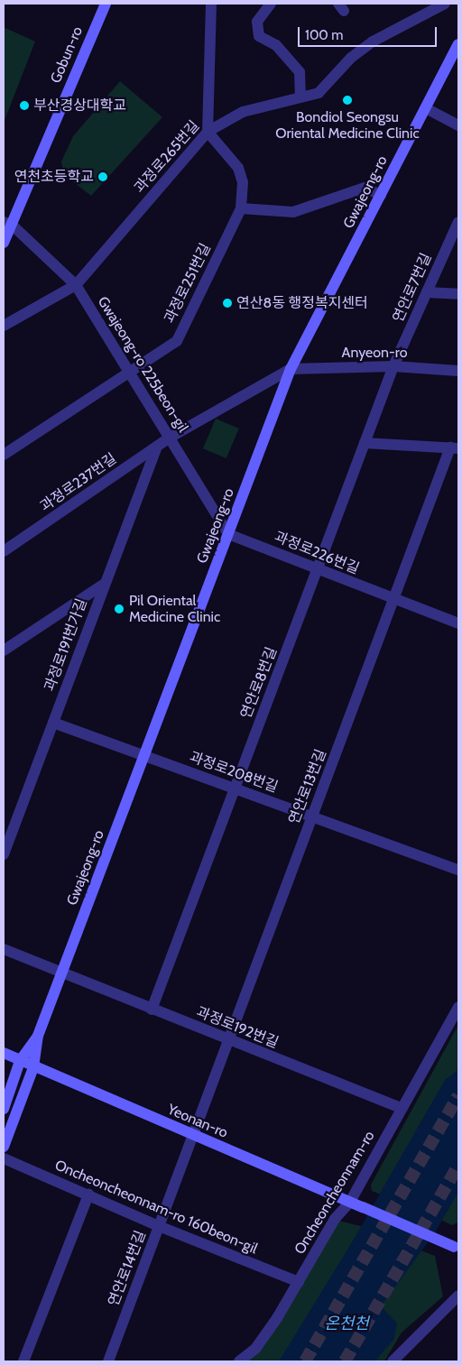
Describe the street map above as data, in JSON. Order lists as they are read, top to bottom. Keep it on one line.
{"streets":{"main road":["Gobun-ro","Gwajeong-ro","Yeonan-ro"],"street":["과정로265번길","과정로251번길","연안로7번길","Anyeon-ro","Gwajeong-ro 225beon-gil","과정로237번길","과정로226번길","과정로191번가길","연안로8번길","과정로208번길","연안로13번길","과정로192번길","Oncheoncheonnam-ro","Oncheoncheonnam-ro 160beon-gil","연안로14번길"]},"crossings":[["Gobun-ro","Gwajeong-ro 225beon-gil"],["과정로265번길","Gwajeong-ro 225beon-gil"],["Gwajeong-ro","Anyeon-ro"],["Gwajeong-ro","Gwajeong-ro 225beon-gil"],["Gwajeong-ro","과정로237번길"],["Gwajeong-ro","과정로226번길"],["Gwajeong-ro","과정로208번길"],["Gwajeong-ro","과정로192번길"],["과정로251번길","Gwajeong-ro 225beon-gil"],["연안로7번길","Anyeon-ro"],["연안로7번길","연안로8번길"],["Anyeon-ro","과정로237번길"],["Anyeon-ro","연안로8번길"],["Gwajeong-ro 225beon-gil","과정로237번길"],["Gwajeong-ro 225beon-gil","과정로226번길"],["과정로237번길","과정로191번가길"],["과정로226번길","연안로8번길"],["과정로226번길","연안로13번길"],["과정로191번가길","과정로208번길"],["연안로8번길","과정로208번길"],["연안로8번길","과정로192번길"],["과정로208번길","연안로13번길"],["연안로13번길","과정로192번길"],["연안로13번길","Yeonan-ro"],["연안로13번길","연안로14번길"],["과정로192번길","Oncheoncheonnam-ro"],["Yeonan-ro","Oncheoncheonnam-ro"],["Yeonan-ro","연안로14번길"],["Oncheoncheonnam-ro","Oncheoncheonnam-ro 160beon-gil"],["Oncheoncheonnam-ro 160beon-gil","연안로14번길"]],"water":["온천천"],"places":["Bondiol Seongsu Oriental Medicine Clinic","부산경상대학교","연천초등학교","연산8동 행정복지센터","Pil Oriental Medicine Clinic"],"scale_bar":"100 m"}
